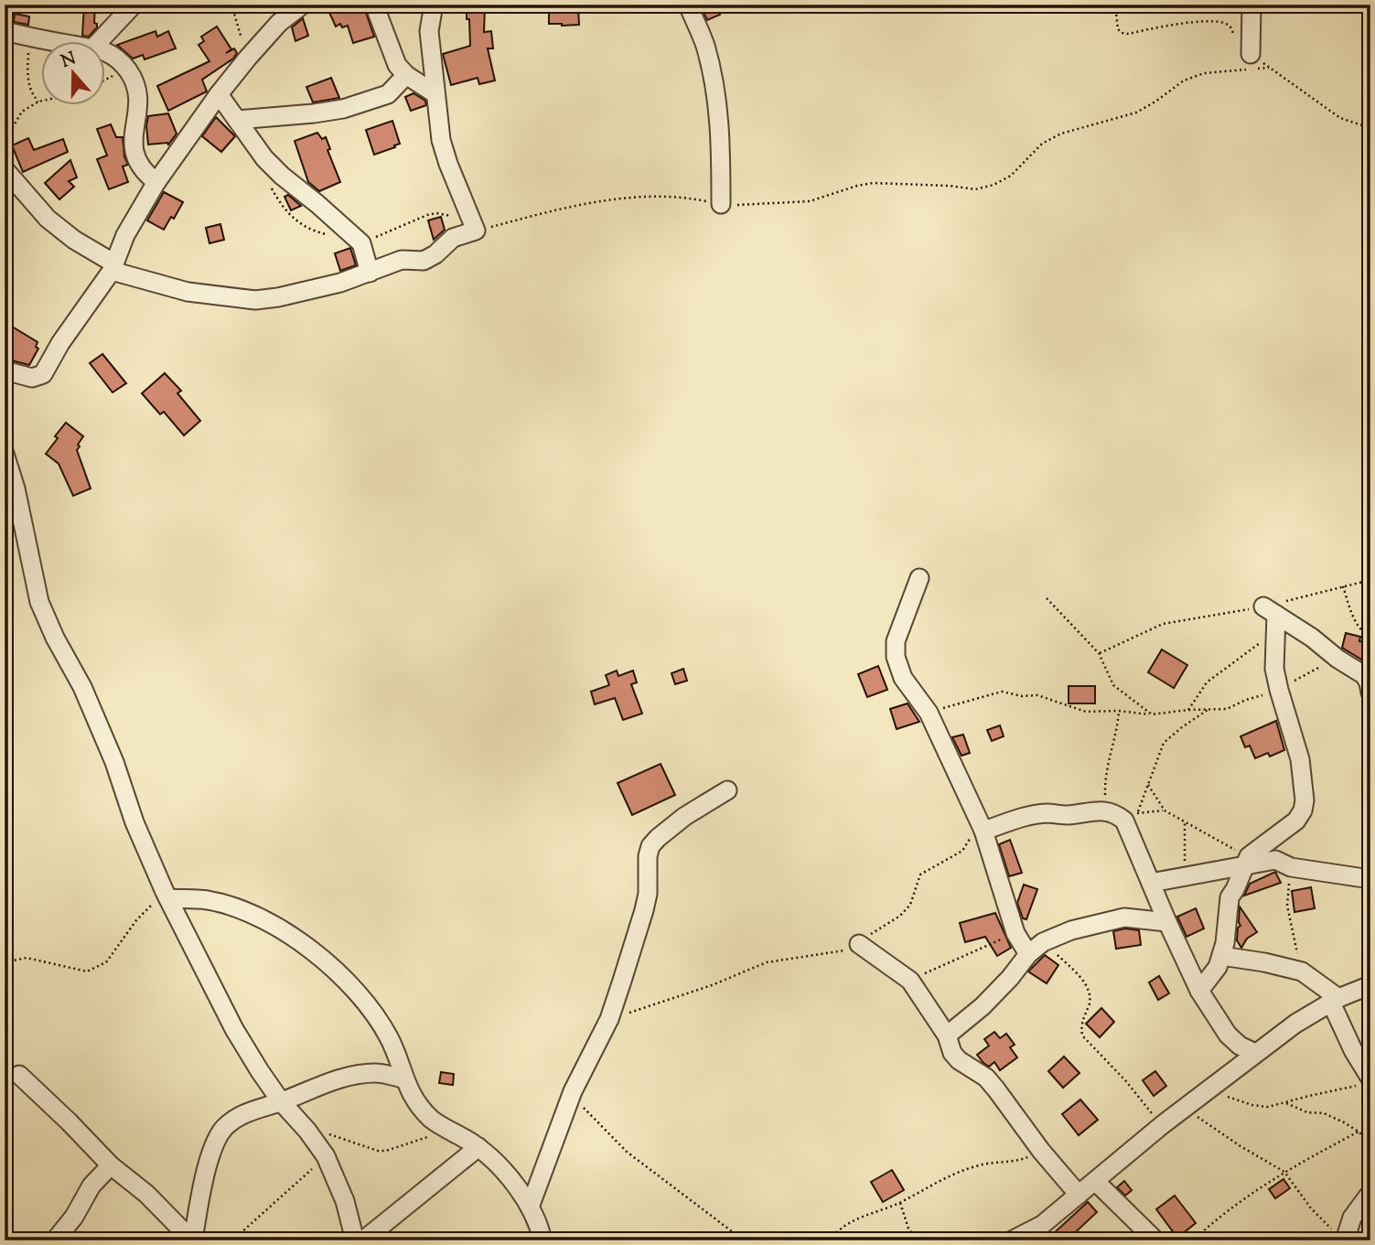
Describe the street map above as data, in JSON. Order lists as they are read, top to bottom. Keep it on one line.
{"north":"top"}
